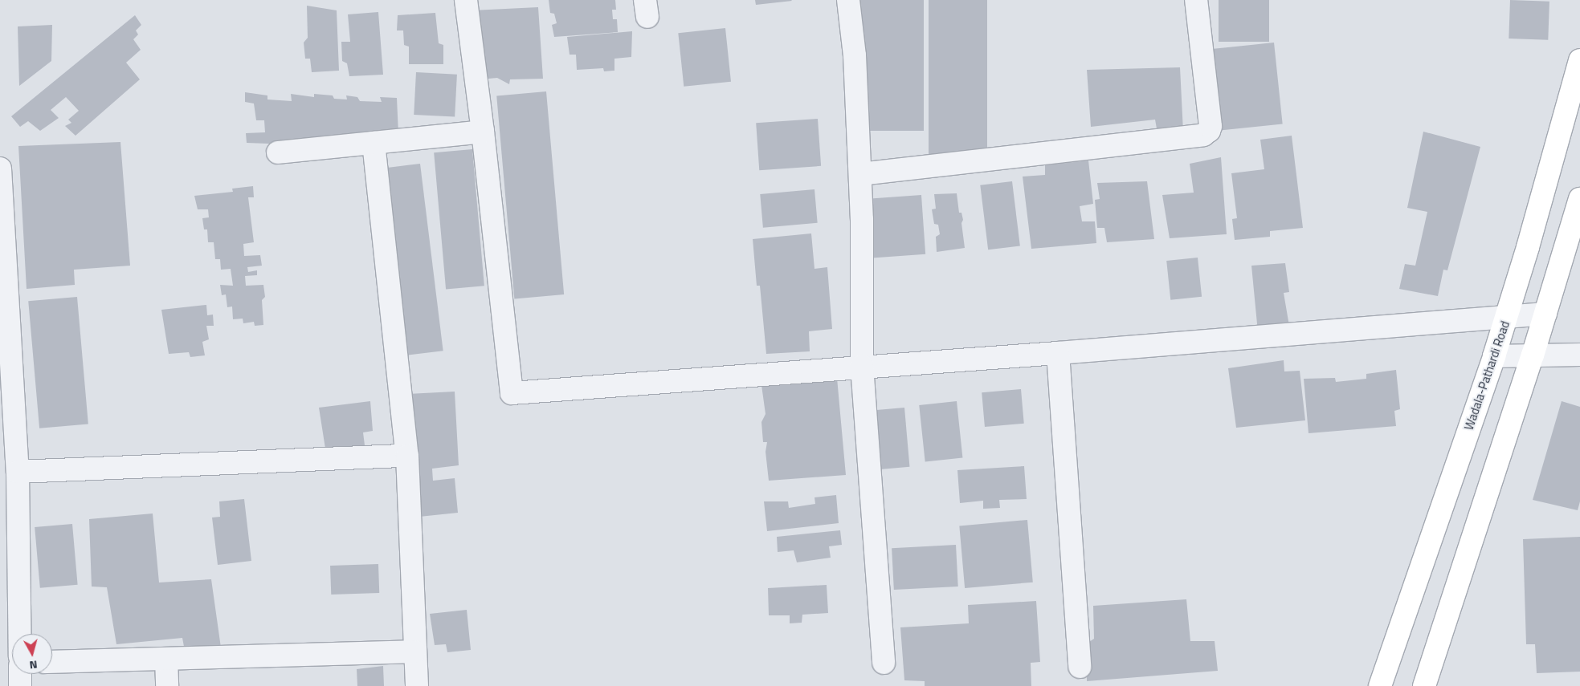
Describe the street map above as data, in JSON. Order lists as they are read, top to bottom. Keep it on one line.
{"streets":{"main road":["Wadala-Pathardi Road"]},"north":"bottom"}
